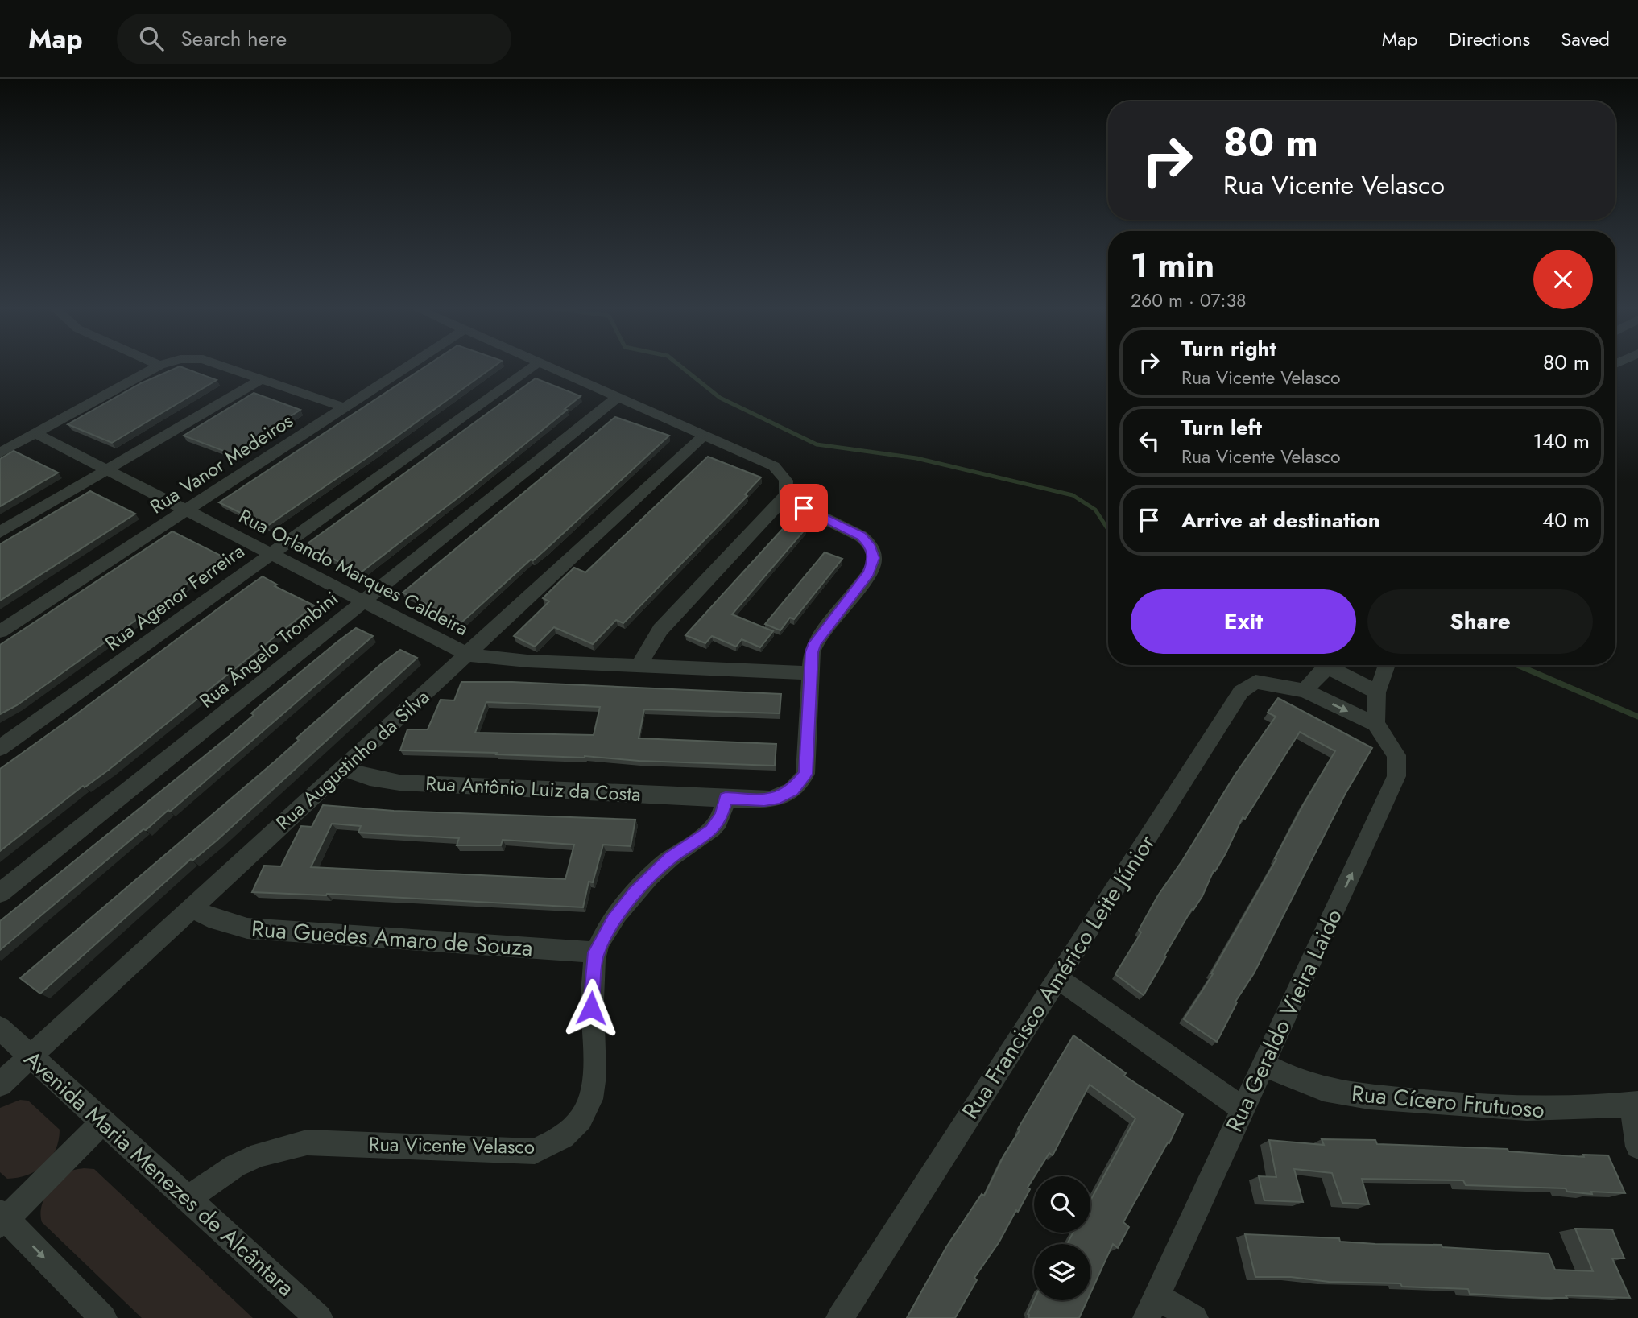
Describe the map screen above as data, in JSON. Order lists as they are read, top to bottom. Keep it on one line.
{"streets":{"street":["Rua Vanor Medeiros","Rua Orlando Marques Caldeira","Rua Agenor Ferreira","Rua Ângelo Trombini","Rua Augustinho da Silva","Rua Antônio Luiz da Costa","Rua Guedes Amaro de Souza","Rua Francisco Américo Leite Júnior","Rua Geraldo Vieira Laido","Rua Cícero Frutuoso","Rua Vicente Velasco","Avenida Maria Menezes de Alcântara"]},"crossings":[["Rua Vanor Medeiros","Rua Orlando Marques Caldeira"],["Rua Orlando Marques Caldeira","Rua Agenor Ferreira"],["Rua Orlando Marques Caldeira","Rua Ângelo Trombini"],["Rua Orlando Marques Caldeira","Rua Augustinho da Silva"],["Rua Augustinho da Silva","Rua Antônio Luiz da Costa"],["Rua Augustinho da Silva","Rua Guedes Amaro de Souza"],["Rua Augustinho da Silva","Avenida Maria Menezes de Alcântara"],["Rua Antônio Luiz da Costa","Rua Vicente Velasco"],["Rua Guedes Amaro de Souza","Rua Vicente Velasco"],["Rua Francisco Américo Leite Júnior","Rua Geraldo Vieira Laido"],["Rua Geraldo Vieira Laido","Rua Cícero Frutuoso"],["Rua Vicente Velasco","Avenida Maria Menezes de Alcântara"]],"one_way":["Rua Geraldo Vieira Laido"],"page":{"header":"Map","search":"Search here","nav":["Map","Directions","Saved"],"turn":["80 m","Rua Vicente Velasco"],"heading":["1 min","260 m · 07:38"],"list":[{"name":"Turn right","note":"Rua Vicente Velasco","value":"80 m"},{"name":"Turn left","note":"Rua Vicente Velasco","value":"140 m"},{"name":"Arrive at destination","value":"40 m"}],"buttons":["Exit","Share"]}}
